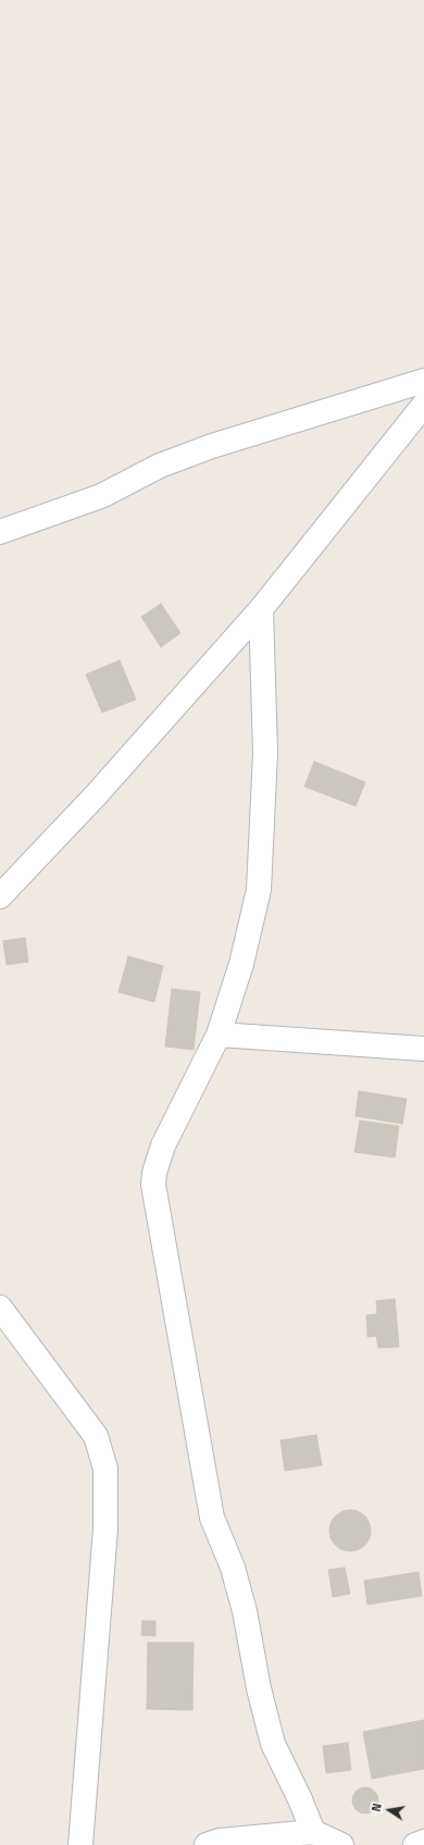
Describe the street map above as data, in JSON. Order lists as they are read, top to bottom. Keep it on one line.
{"north":"left"}
